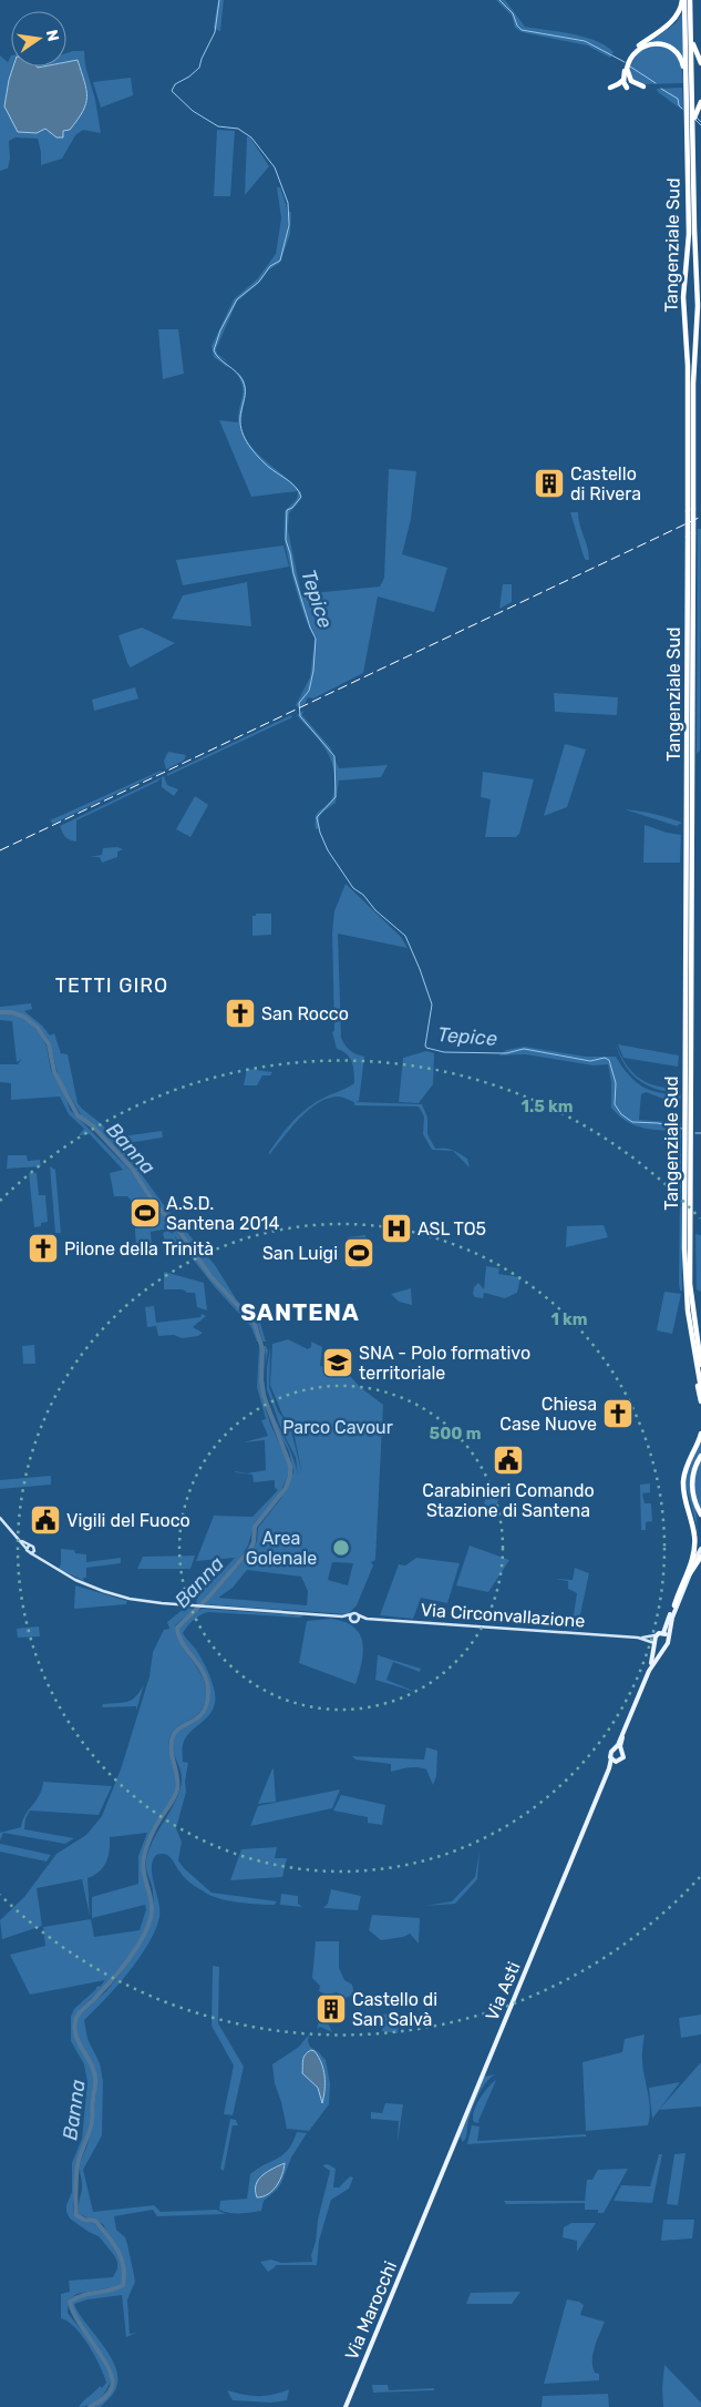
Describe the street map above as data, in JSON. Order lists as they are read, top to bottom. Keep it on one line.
{"streets":{"highway":["Tangenziale Sud"],"main road":["Via Circonvallazione","Via Asti","Via Marocchi"]},"crossings":[["Via Asti","Via Marocchi"]],"districts":["TETTI GIRO","SANTENA"],"water":["Tepice","Banna"],"parks":["Parco Cavour","Area Golenale"],"places":{"building":["Castello di Rivera","Castello di San Salvà"],"church":["San Rocco","Pilone della Trinità","Chiesa Case Nuove"],"sports":["A.S.D. Santena 2014","San Luigi"],"hospital":["ASL TO5"],"school or university":["SNA - Polo formativo territoriale"],"public building":["Carabinieri Comando Stazione di Santena","Vigili del Fuoco"]},"north":"right","rings":["1.5 km","1 km","500 m"]}
